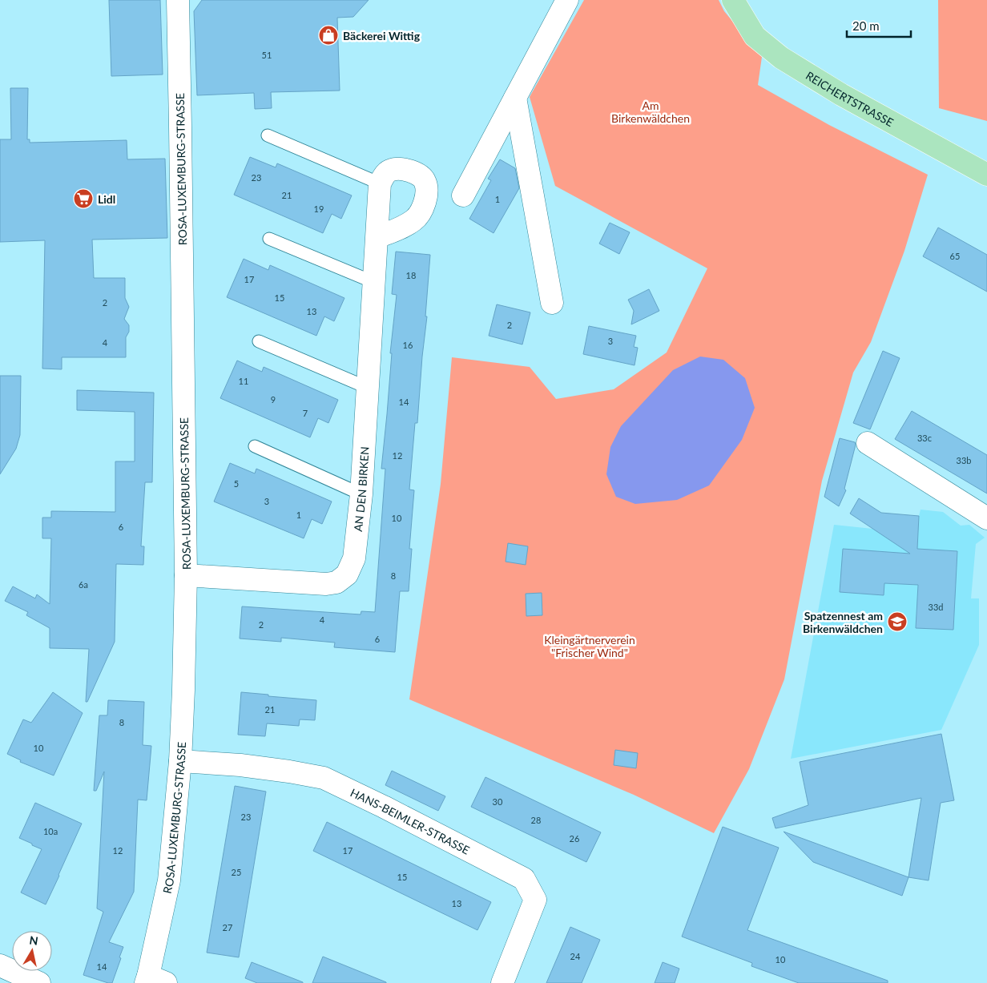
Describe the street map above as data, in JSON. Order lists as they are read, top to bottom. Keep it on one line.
{"streets":{"main road":["REICHERTSTRASSE"],"street":["ROSA-LUXEMBURG-STRASSE","AN DEN BIRKEN","HANS-BEIMLER-STRASSE"]},"crossings":[["ROSA-LUXEMBURG-STRASSE","AN DEN BIRKEN"],["ROSA-LUXEMBURG-STRASSE","HANS-BEIMLER-STRASSE"]],"parks":["Am Birkenwäldchen","Kleingärtnerverein \"Frischer Wind\""],"places":{"shop":["Bäckerei Wittig"],"supermarket":["Lidl"],"school or university":["Spatzennest am Birkenwäldchen"]},"house_numbers":["51","23","21","1","19","65","18","17","15","2","13","2","3","4","16","11","9","14","7","33c","12","33b","5","3","1","10","6","8","6a","33d","4","2","6","21","8","10","30","23","28","10a","26","12","17","25","15","13","27","24","10","14"],"scale_bar":"20 m","north":"top"}
